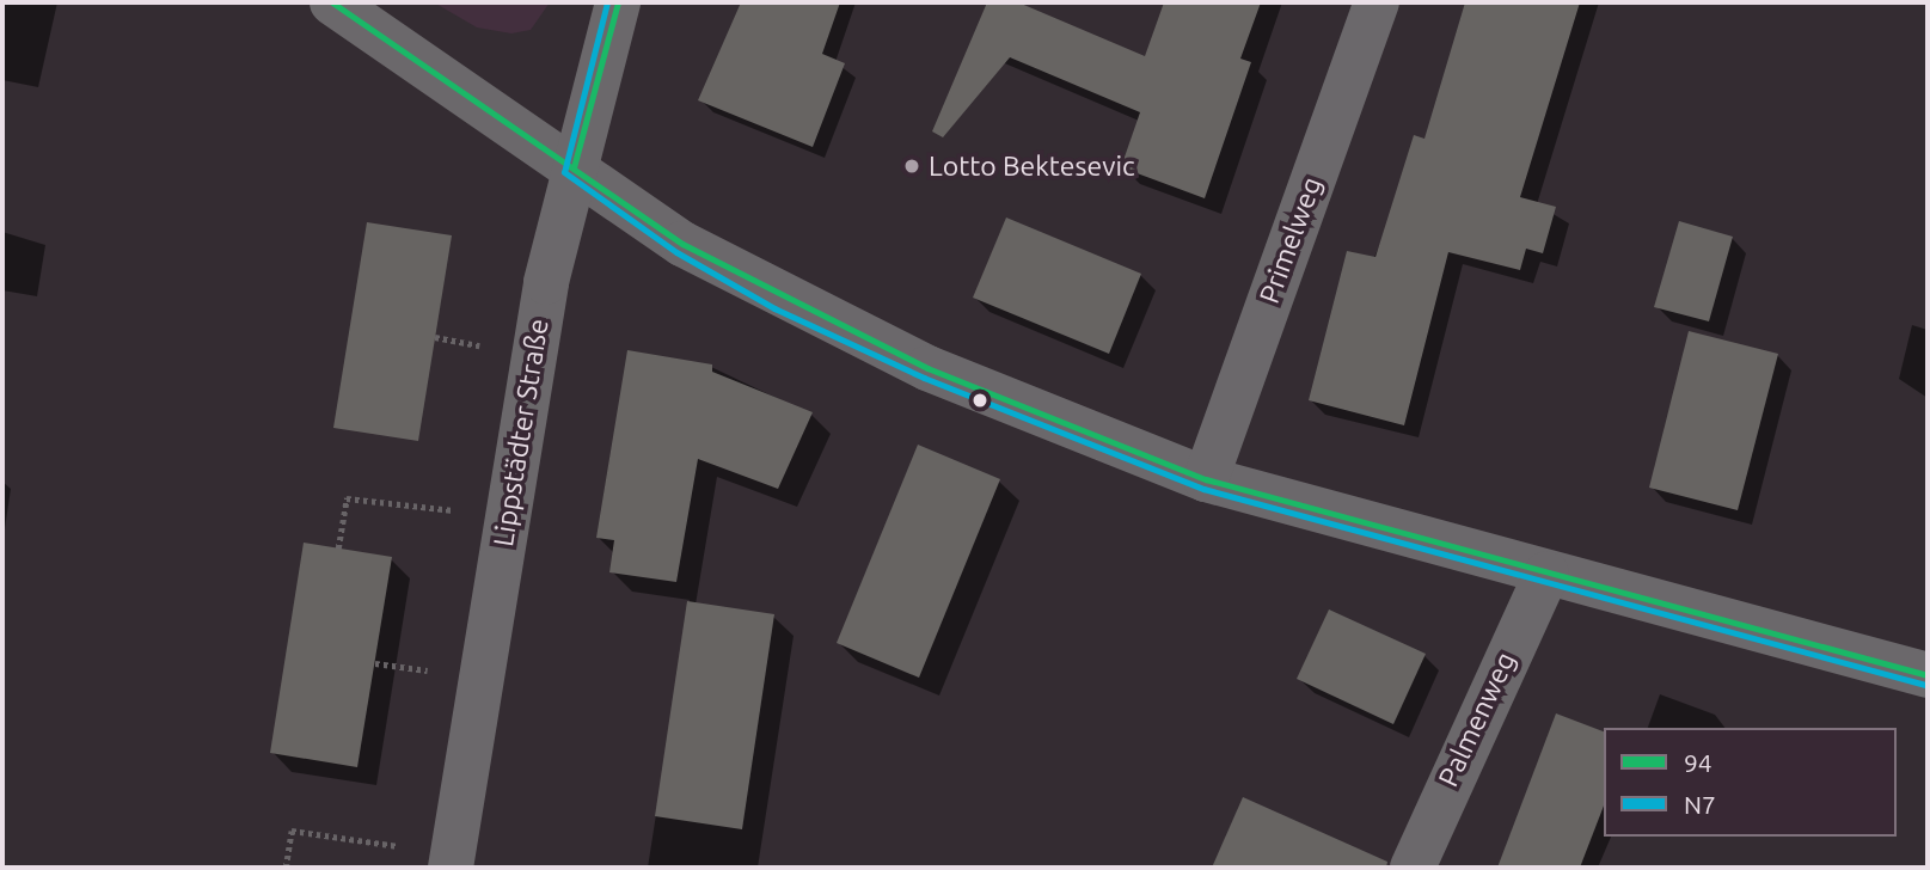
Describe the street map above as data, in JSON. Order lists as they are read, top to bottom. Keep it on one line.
{"streets":{"street":["Primelweg","Lippstädter Straße","Palmenweg"]},"places":["Lotto Bektesevic"],"lines":["transit line 94","transit line N7"],"legend":["94","N7"]}
